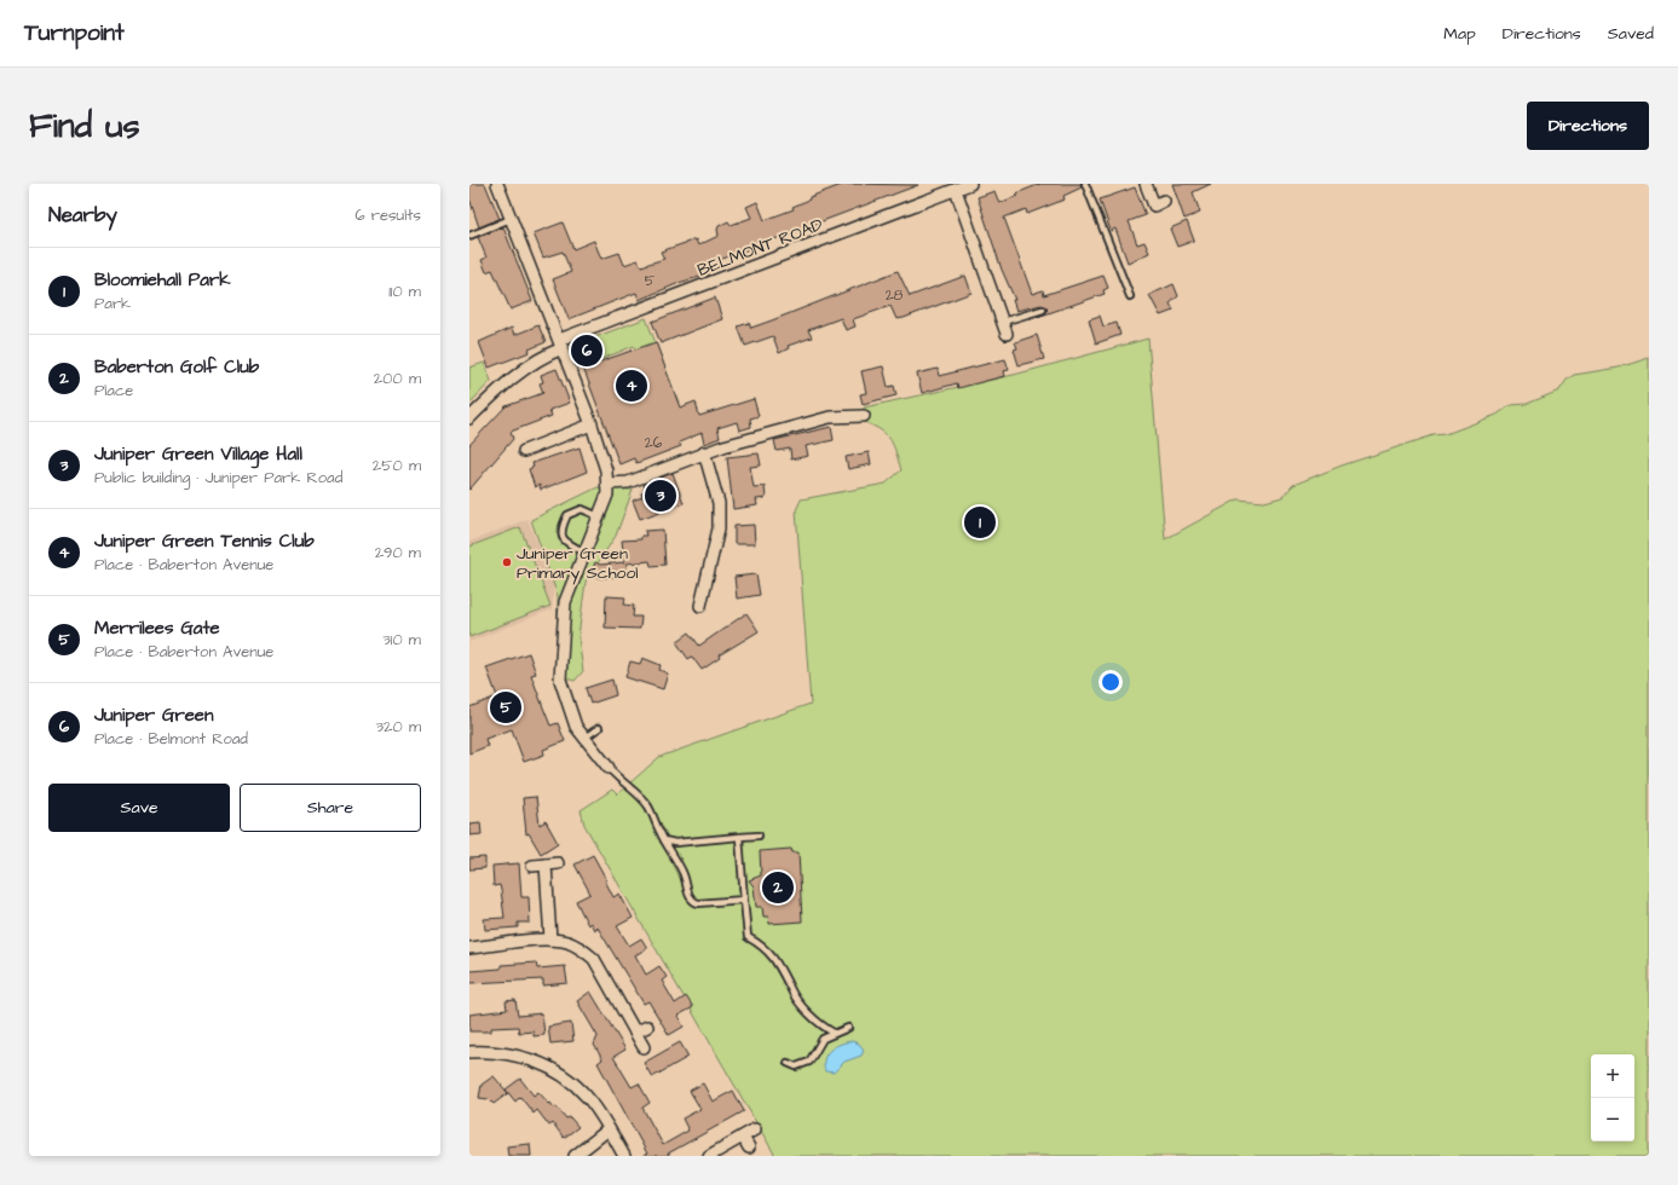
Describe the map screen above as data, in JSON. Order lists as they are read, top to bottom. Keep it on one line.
{"streets":{"street":["BELMONT ROAD"]},"places":["Juniper Green Primary School"],"house_numbers":["5","28","26"],"page":{"header":"Turnpoint","nav":["Map","Directions","Saved"],"buttons":["Directions",["Save","Share"]],"title":"Find us","heading":["Nearby","6 results"],"list":[{"mark":"1","name":"Bloomiehall Park","note":"Park","value":"110 m"},{"mark":"2","name":"Baberton Golf Club","note":"Place","value":"200 m"},{"mark":"3","name":"Juniper Green Village Hall","note":"Public building · Juniper Park Road","value":"250 m"},{"mark":"4","name":"Juniper Green Tennis Club","note":"Place · Baberton Avenue","value":"290 m"},{"mark":"5","name":"Merrilees Gate","note":"Place · Baberton Avenue","value":"310 m"},{"mark":"6","name":"Juniper Green","note":"Place · Belmont Road","value":"320 m"}],"pins":["6","4","3","1","5","2"],"map_buttons":["+","−"]}}
